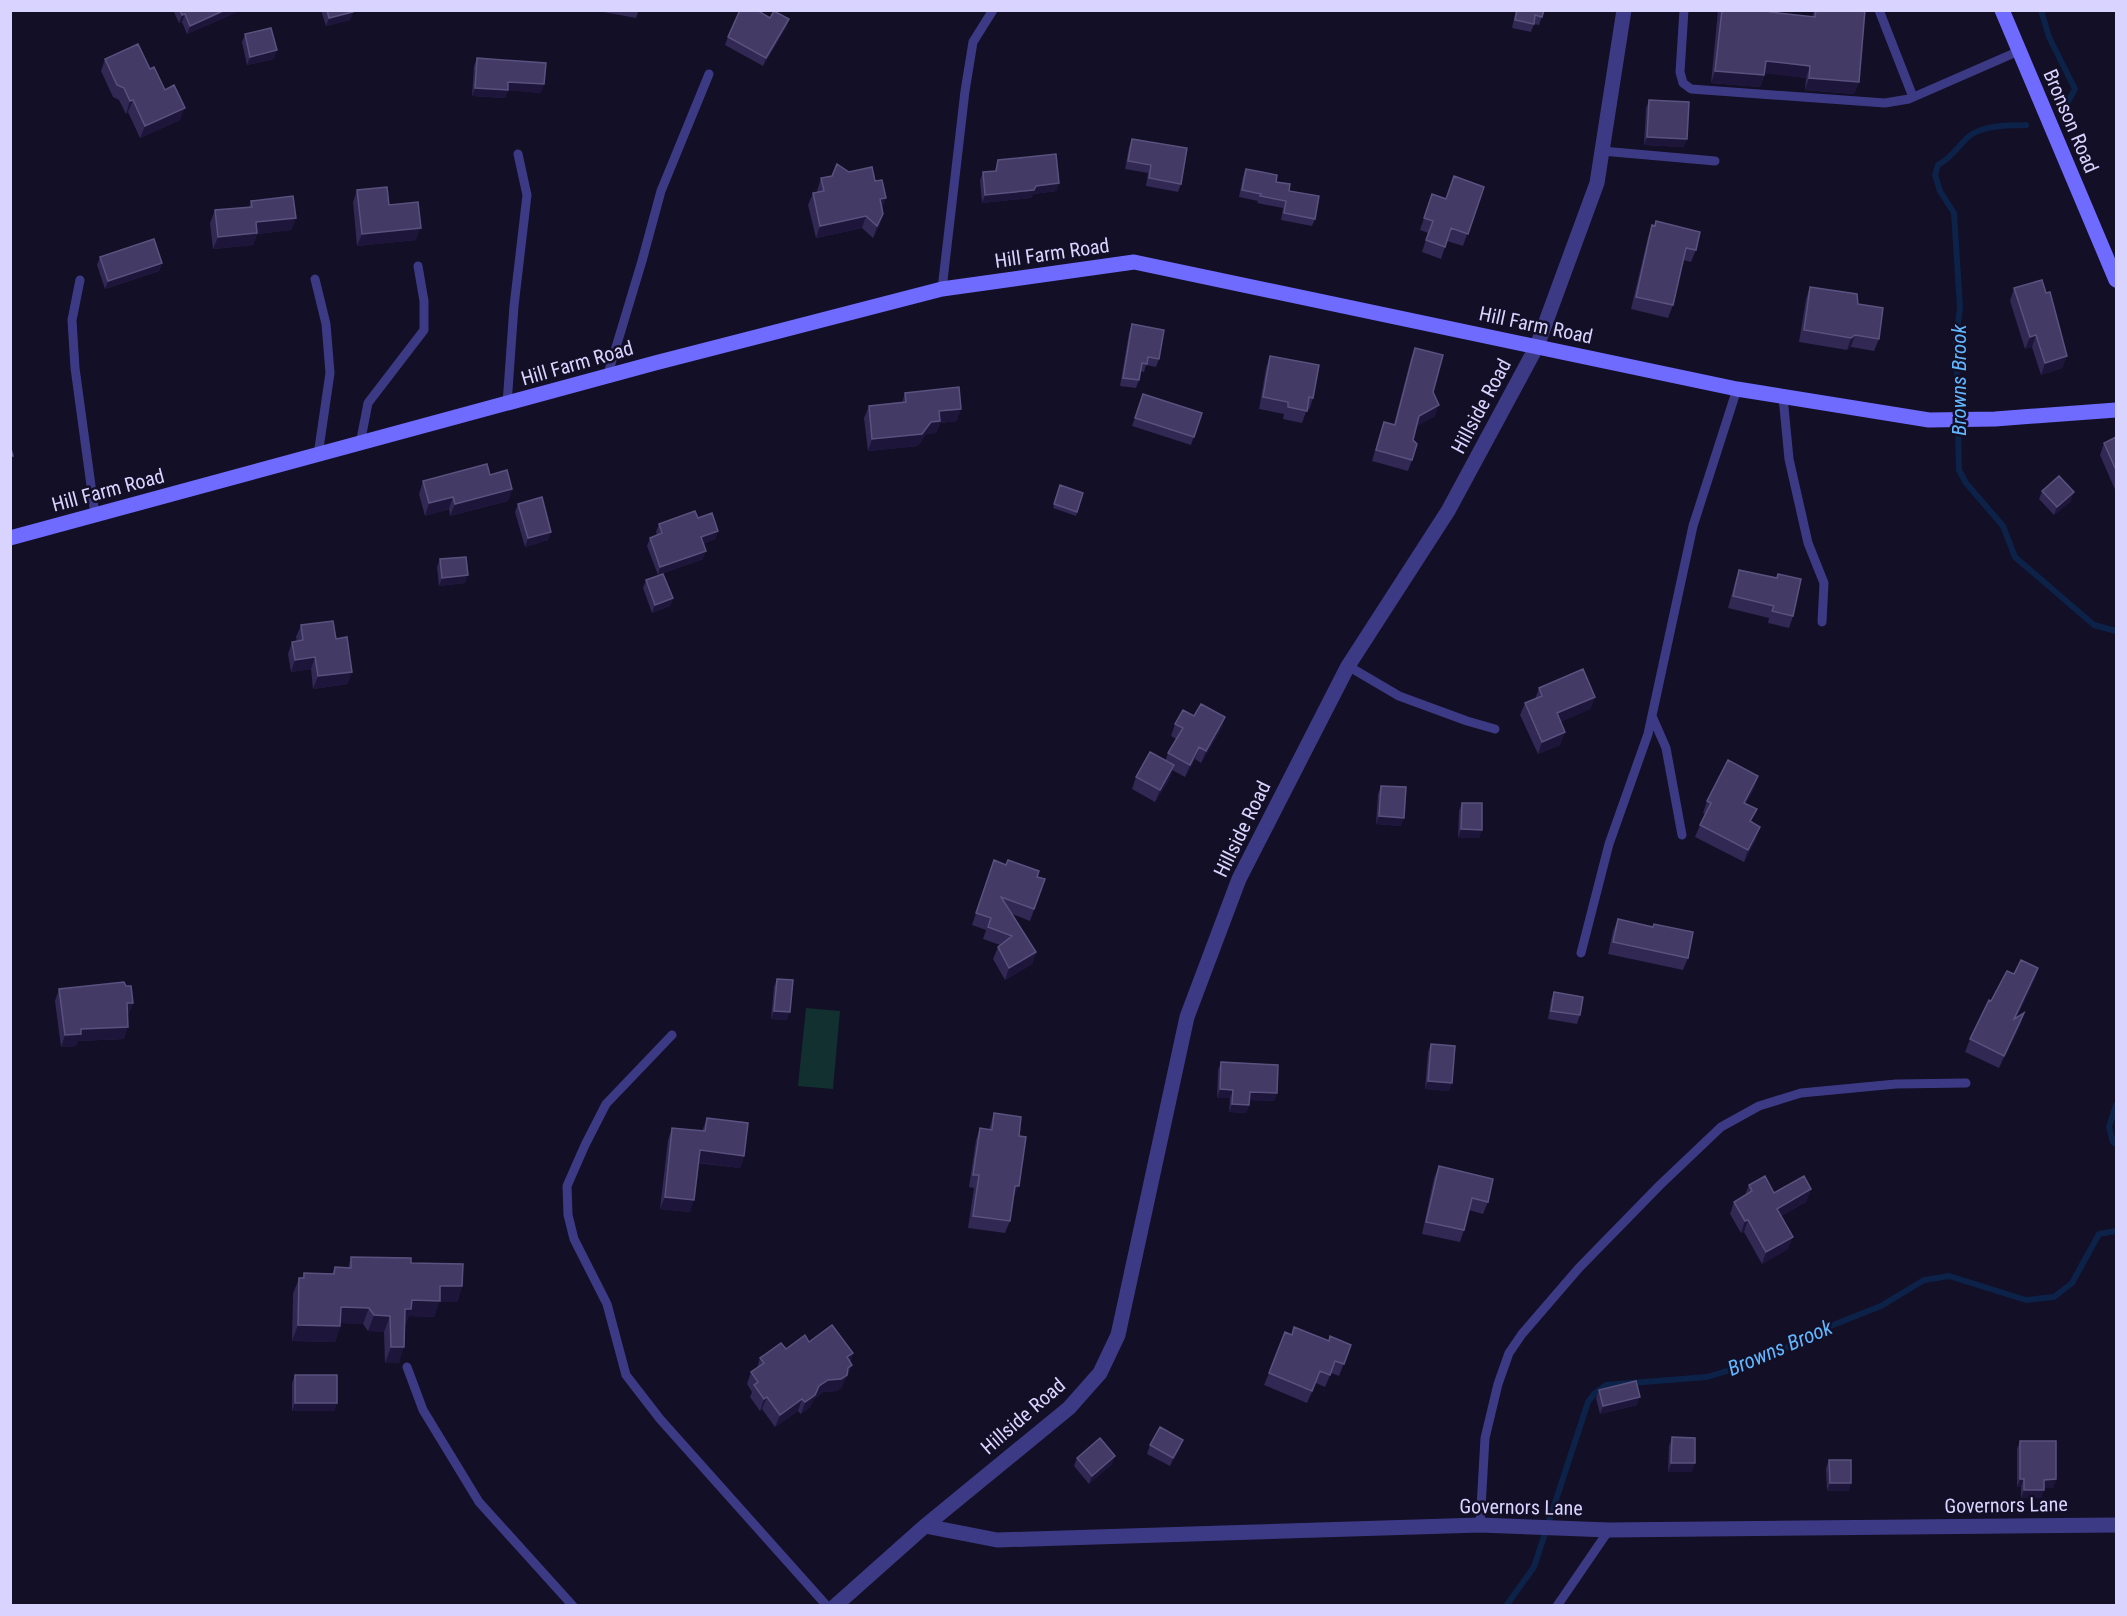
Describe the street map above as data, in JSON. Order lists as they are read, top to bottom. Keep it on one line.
{"streets":{"main road":["Bronson Road","Hill Farm Road"],"street":["Hillside Road","Governors Lane"]},"crossings":[["Hill Farm Road","Hillside Road"],["Hillside Road","Governors Lane"]],"water":["Browns Brook"]}
